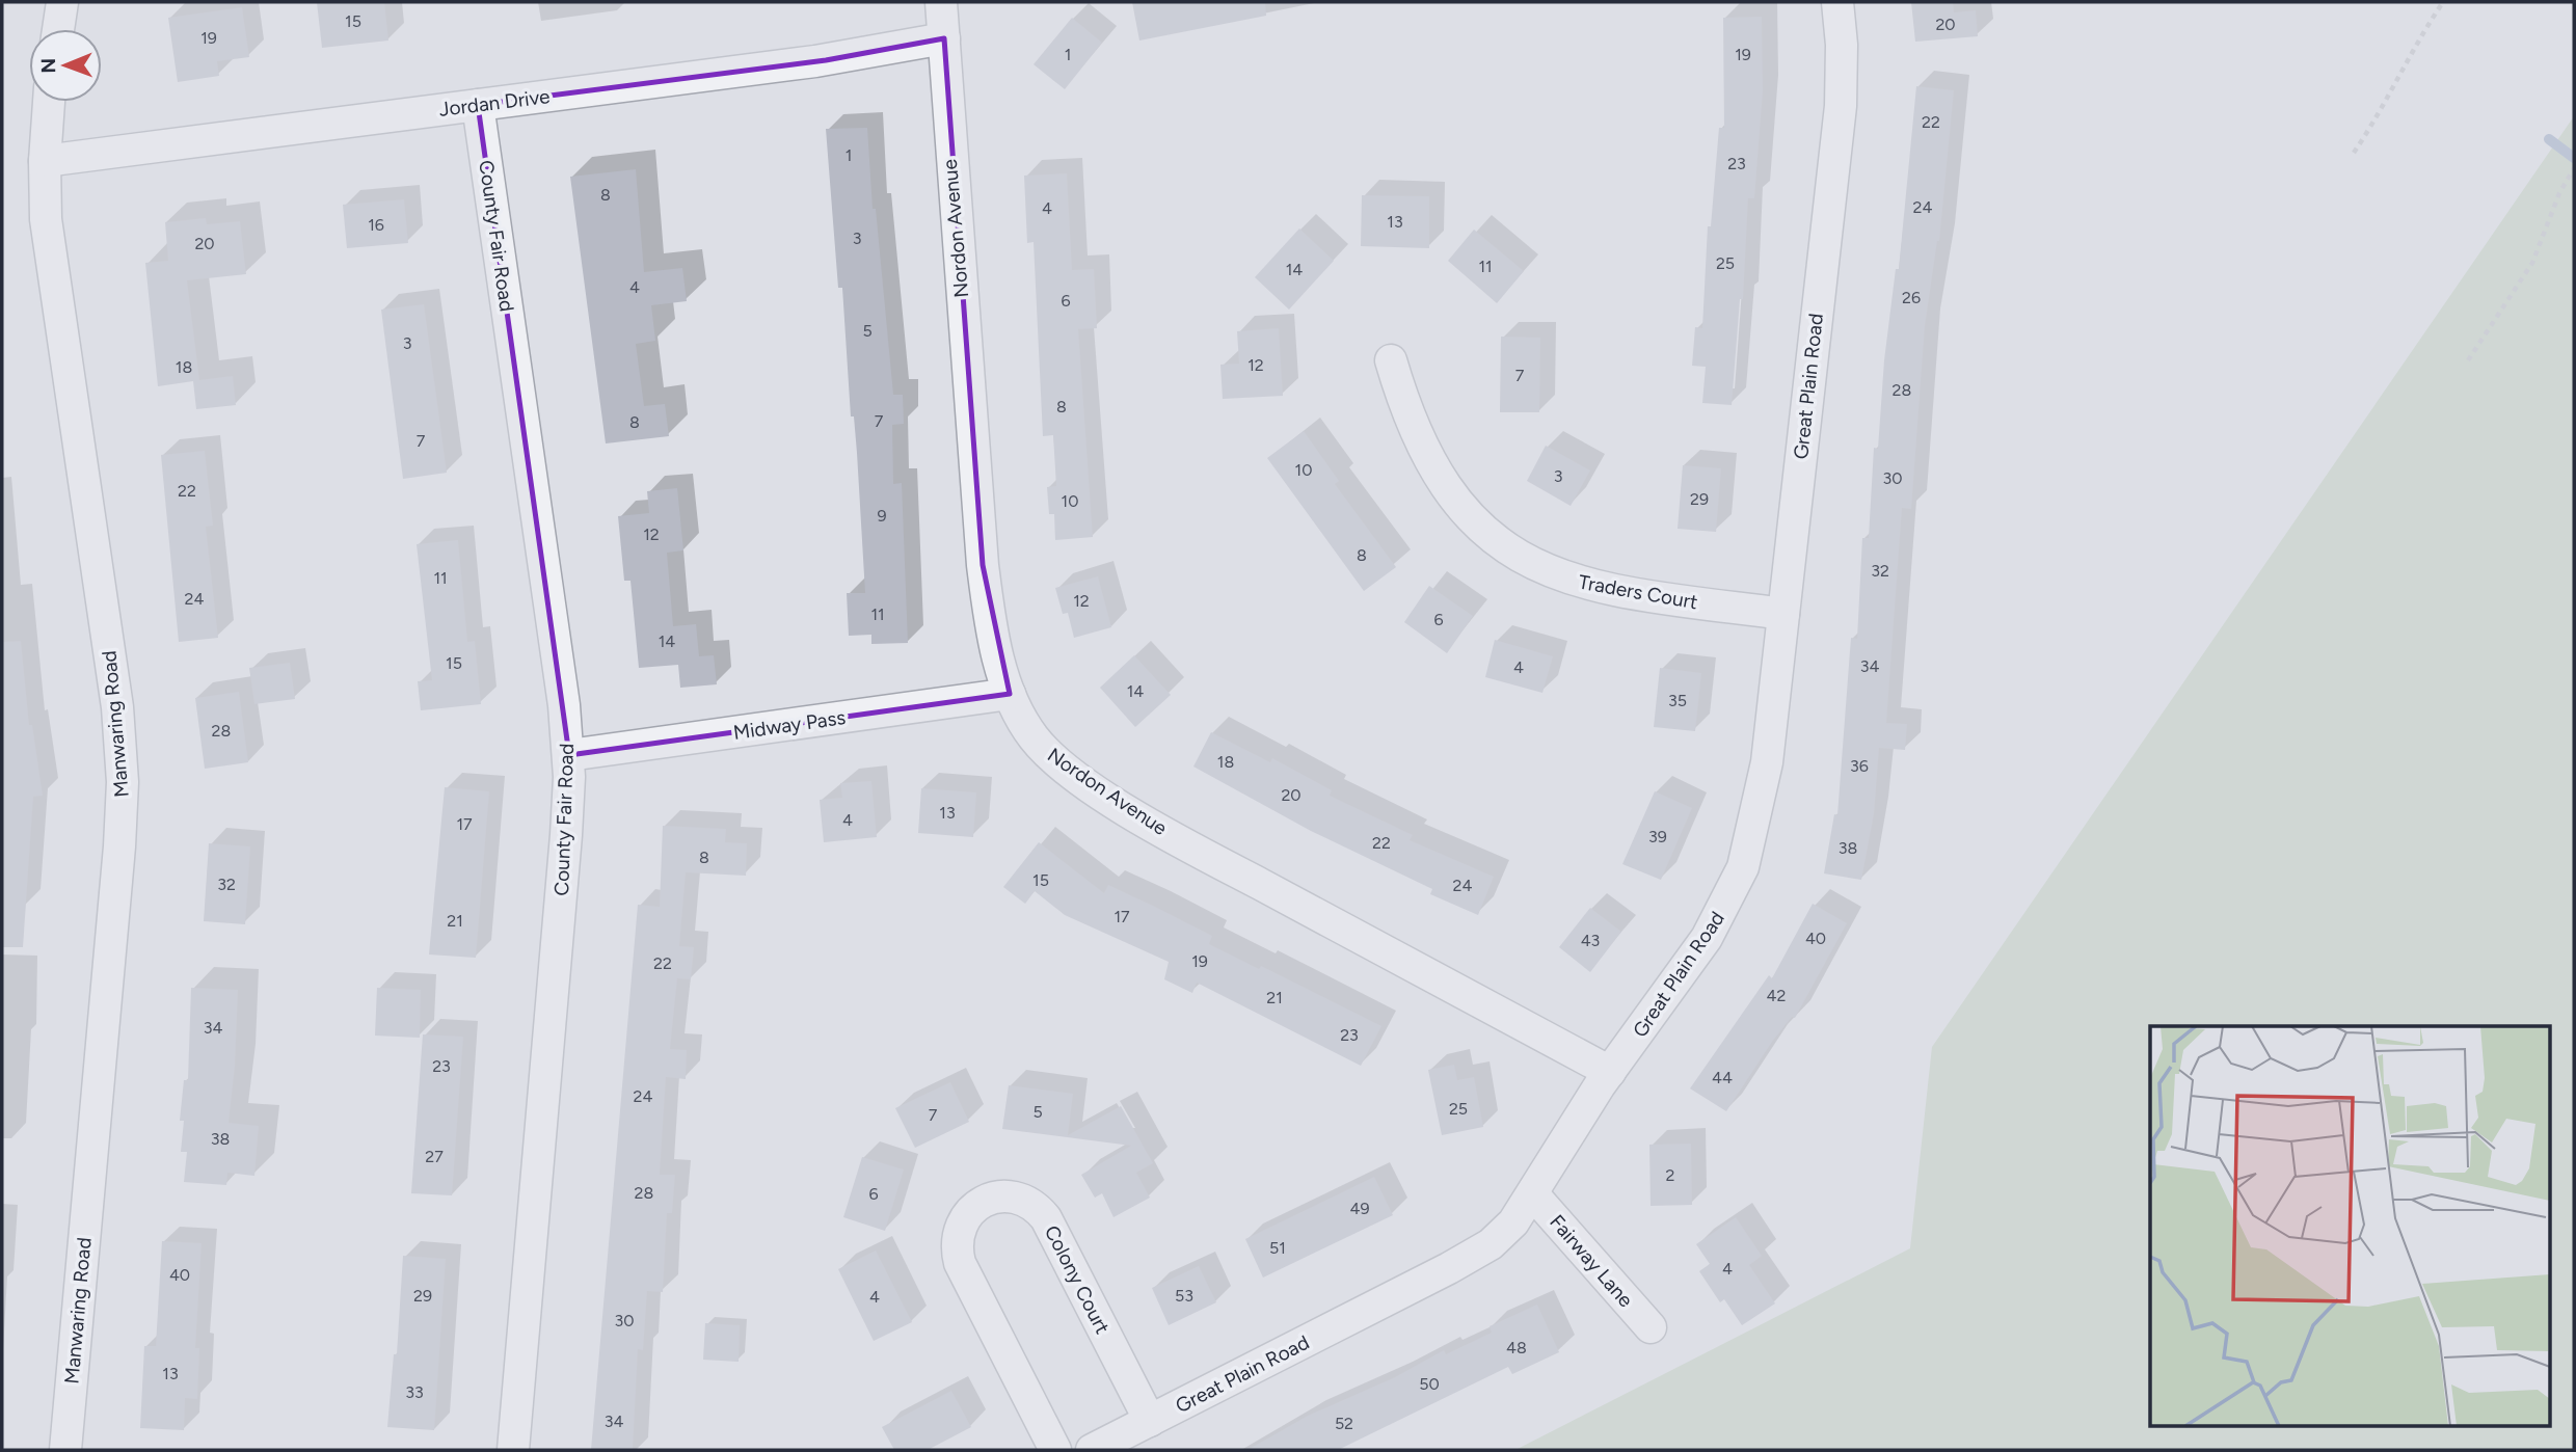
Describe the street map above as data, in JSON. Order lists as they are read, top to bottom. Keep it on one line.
{"streets":{"street":["Jordan Drive","Nordon Avenue","County Fair Road","Great Plain Road","Traders Court","Manwaring Road","Midway Pass","Fairway Lane","Colony Court"]},"crossings":[["Jordan Drive","Nordon Avenue"],["Jordan Drive","County Fair Road"],["Jordan Drive","Manwaring Road"],["Nordon Avenue","Great Plain Road"],["Nordon Avenue","Midway Pass"],["County Fair Road","Midway Pass"],["Great Plain Road","Traders Court"],["Great Plain Road","Fairway Lane"],["Great Plain Road","Colony Court"]],"house_numbers":["15","20","19","1","19","22","1","23","8","24","4","13","16","3","20","25","11","14","4","26","6","5","3","12","18","7","28","8","7","8","7","10","3","30","22","29","10","9","12","8","32","11","24","12","11","6","14","15","34","4","14","35","28","18","36","20","13","4","17","39","22","38","8","15","32","24","17","21","40","43","19","22","42","21","34","23","23","44","24","25","5","7","38","27","2","28","6","49","51","4","40","29","53","4","30","48","13","50","33","34","52"],"north":"left"}
